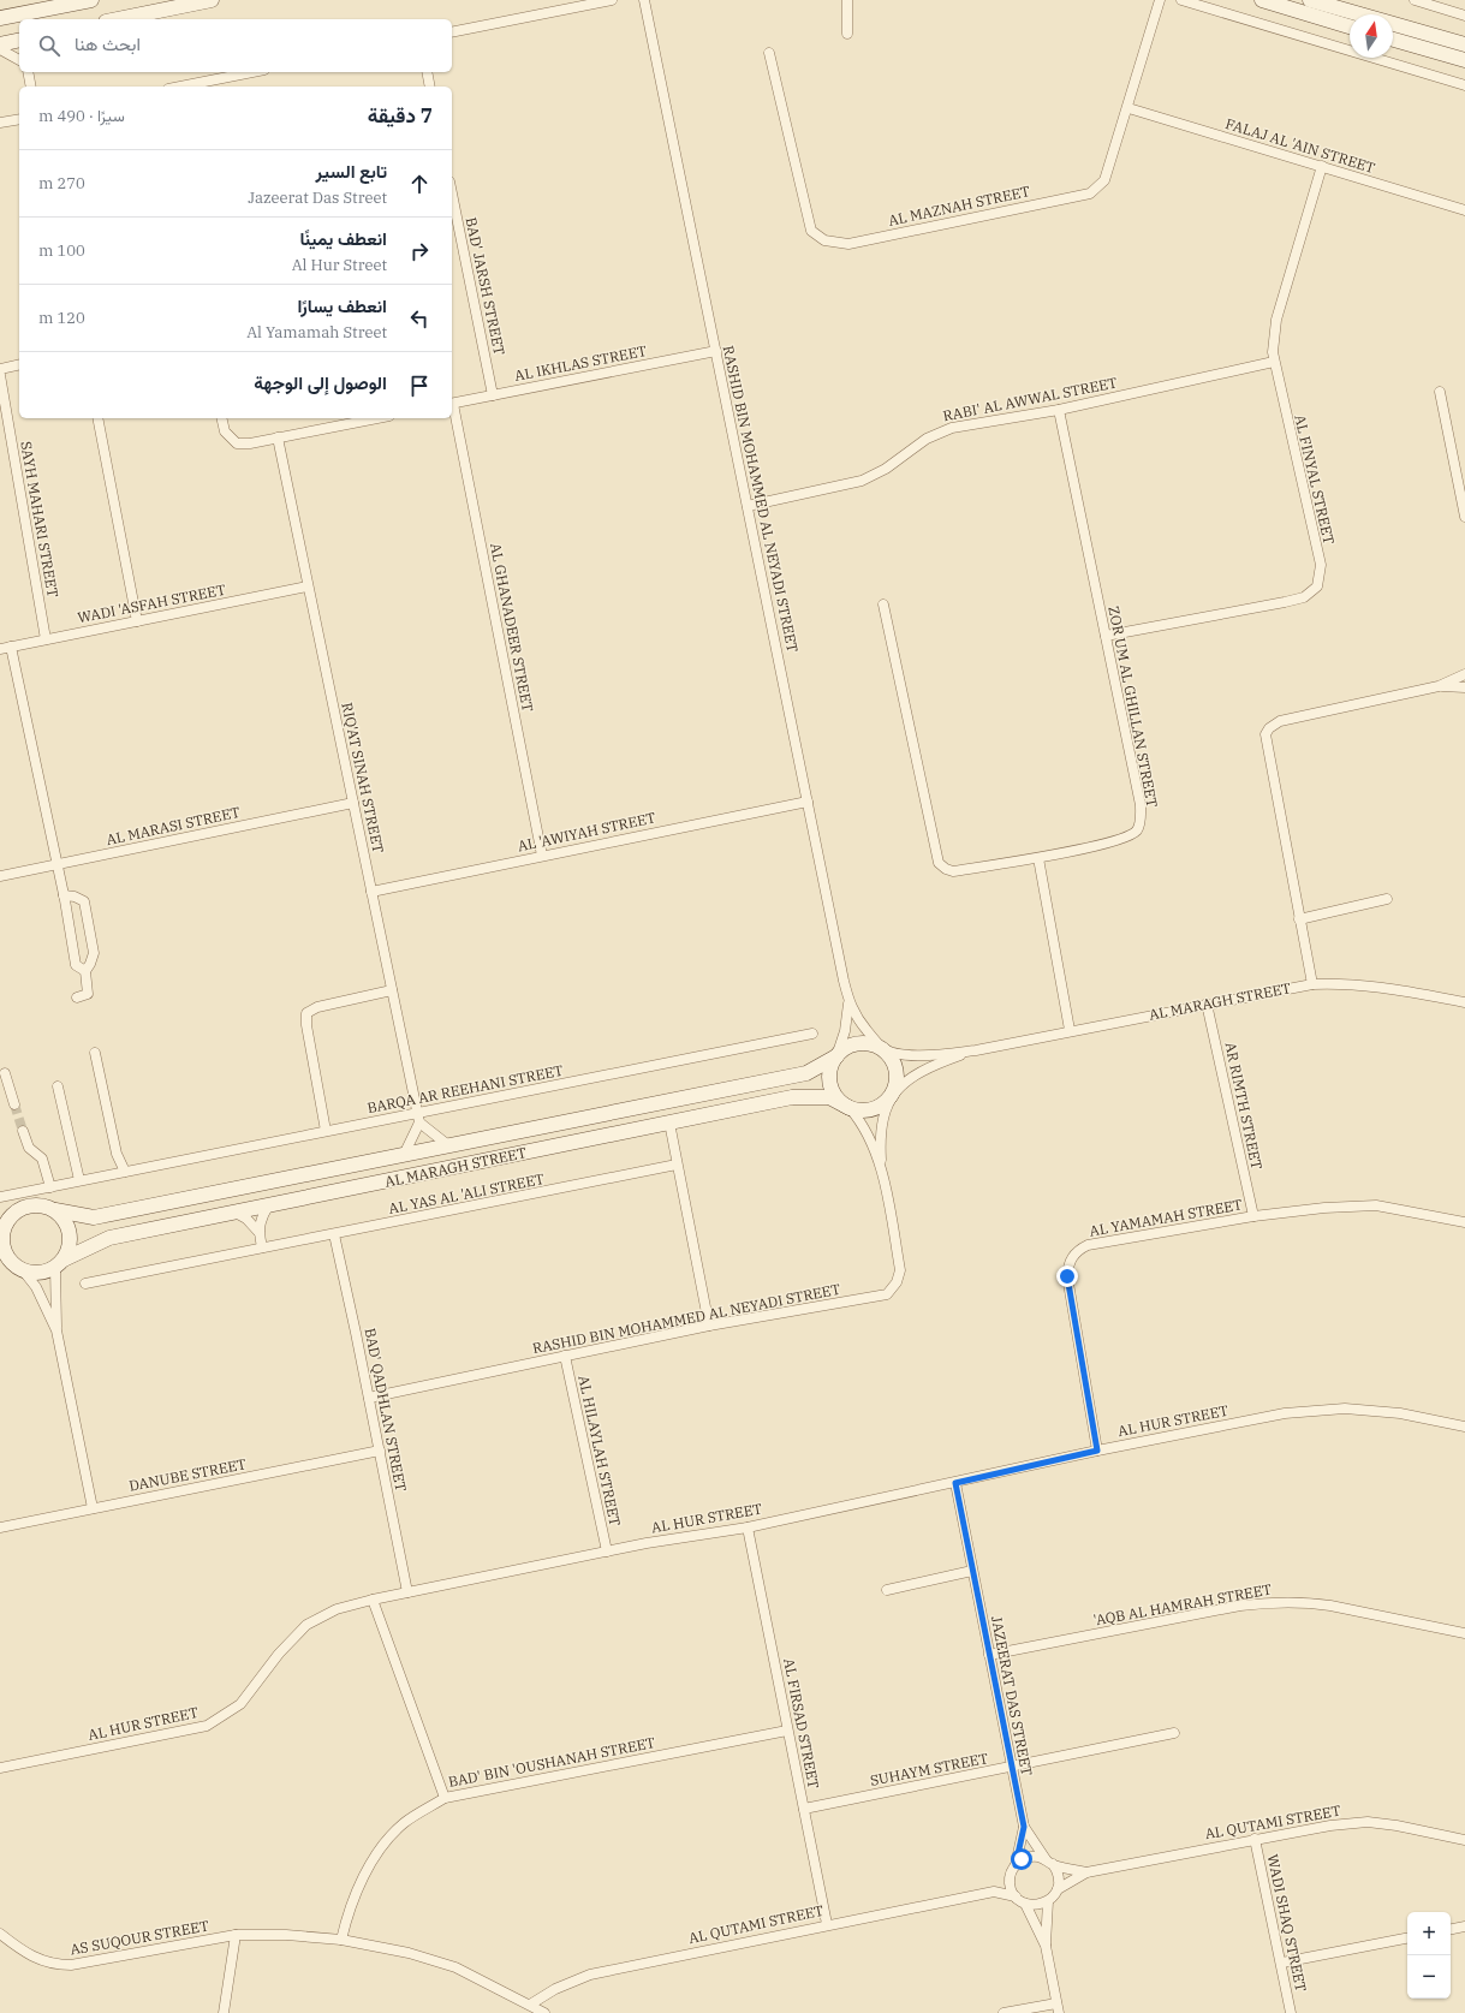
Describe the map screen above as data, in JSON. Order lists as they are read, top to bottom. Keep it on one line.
{"streets":{"street":["FALAJ AL 'AIN STREET","AL MAZNAH STREET","BAD' JARSH STREET","AL IKHLAS STREET","RABI' AL AWWAL STREET","AL FINYAL STREET","RASHID BIN MOHAMMED AL NEYADI STREET","SAYH MAHARI STREET","WADI 'ASFAH STREET","AL GHANADEER STREET","ZOR UM AL GHILLAN STREET","RIQ'AT SINAH STREET","AL MARASI STREET","AL 'AWIYAH STREET","AL MARAGH STREET","BARQA AR REEHANI STREET","AR RIMTH STREET","AL YAS AL 'ALI STREET","AL YAMAMAH STREET","BAD' QADHLAN STREET","AL HUR STREET","AL HILAYLAH STREET","DANUBE STREET","'AQB AL HAMRAH STREET","JAZEERAT DAS STREET","AL FIRSAD STREET","BAD' BIN 'OUSHANAH STREET","SUHAYM STREET","AL QUTAMI STREET","WADI SHAQ STREET","AS SUQOUR STREET"]},"crossings":[["FALAJ AL 'AIN STREET","AL MAZNAH STREET"],["FALAJ AL 'AIN STREET","AL FINYAL STREET"],["BAD' JARSH STREET","AL IKHLAS STREET"],["AL IKHLAS STREET","RASHID BIN MOHAMMED AL NEYADI STREET"],["RABI' AL AWWAL STREET","AL FINYAL STREET"],["RABI' AL AWWAL STREET","RASHID BIN MOHAMMED AL NEYADI STREET"],["RABI' AL AWWAL STREET","ZOR UM AL GHILLAN STREET"],["AL FINYAL STREET","ZOR UM AL GHILLAN STREET"],["RASHID BIN MOHAMMED AL NEYADI STREET","AL 'AWIYAH STREET"],["RASHID BIN MOHAMMED AL NEYADI STREET","AL MARAGH STREET"],["RASHID BIN MOHAMMED AL NEYADI STREET","BAD' QADHLAN STREET"],["RASHID BIN MOHAMMED AL NEYADI STREET","AL HILAYLAH STREET"],["SAYH MAHARI STREET","WADI 'ASFAH STREET"],["WADI 'ASFAH STREET","RIQ'AT SINAH STREET"],["AL GHANADEER STREET","AL 'AWIYAH STREET"],["RIQ'AT SINAH STREET","AL MARASI STREET"],["RIQ'AT SINAH STREET","AL 'AWIYAH STREET"],["RIQ'AT SINAH STREET","BARQA AR REEHANI STREET"],["AL MARAGH STREET","AR RIMTH STREET"],["AR RIMTH STREET","AL YAMAMAH STREET"],["AL YAS AL 'ALI STREET","BAD' QADHLAN STREET"],["AL YAMAMAH STREET","AL HUR STREET"],["BAD' QADHLAN STREET","AL HUR STREET"],["BAD' QADHLAN STREET","DANUBE STREET"],["AL HUR STREET","AL HILAYLAH STREET"],["AL HUR STREET","JAZEERAT DAS STREET"],["AL HUR STREET","AL FIRSAD STREET"],["'AQB AL HAMRAH STREET","JAZEERAT DAS STREET"],["JAZEERAT DAS STREET","SUHAYM STREET"],["JAZEERAT DAS STREET","AL QUTAMI STREET"],["AL FIRSAD STREET","BAD' BIN 'OUSHANAH STREET"],["AL FIRSAD STREET","SUHAYM STREET"],["AL FIRSAD STREET","AL QUTAMI STREET"],["BAD' BIN 'OUSHANAH STREET","AS SUQOUR STREET"],["AL QUTAMI STREET","WADI SHAQ STREET"],["AL QUTAMI STREET","AS SUQOUR STREET"]],"north":"top","page":{"search":"ابحث هنا","heading":["7 دقيقة","سيرًا · 490 m"],"list":[["تابع السير","Jazeerat Das Street","270 m"],["انعطف يمينًا","Al Hur Street","100 m"],["انعطف يسارًا","Al Yamamah Street","120 m"],"الوصول إلى الوجهة"],"map_buttons":["+","−"]}}
